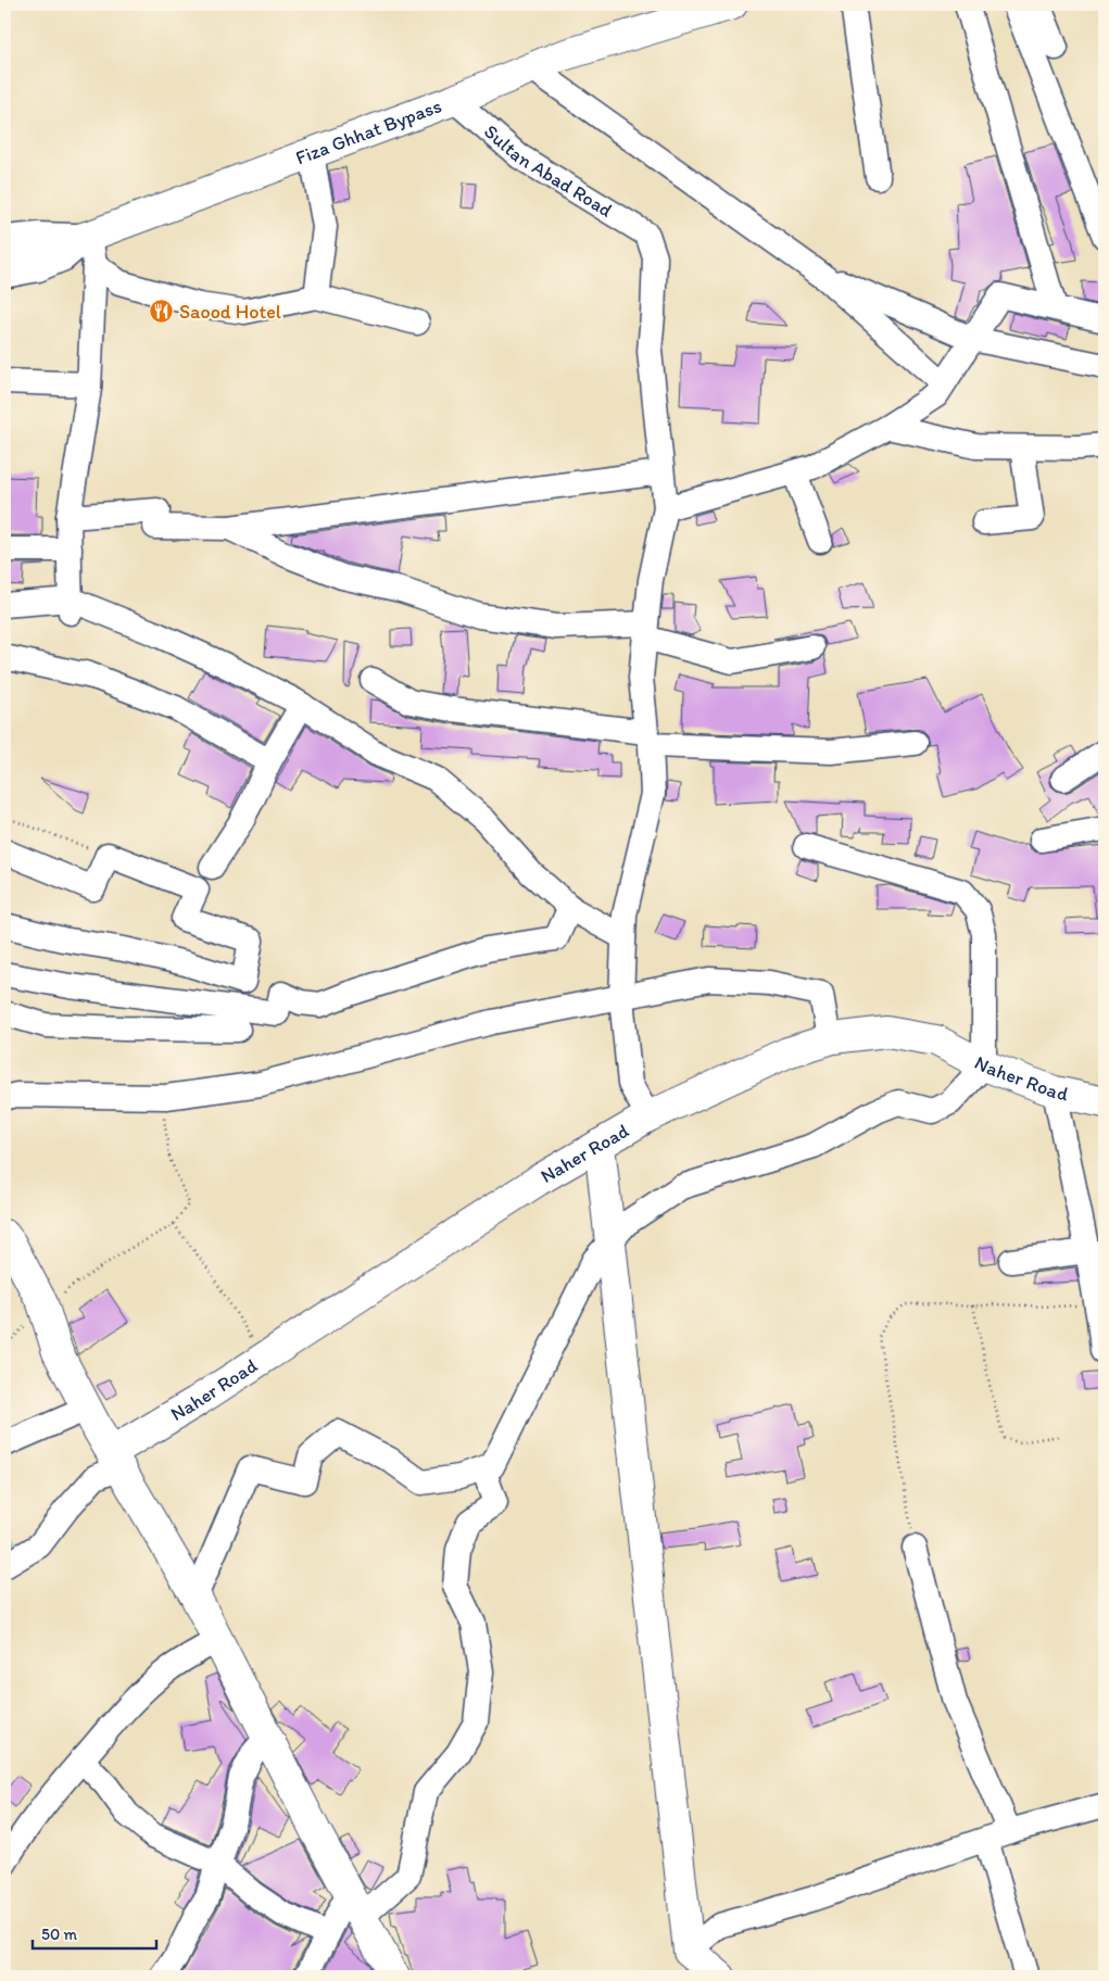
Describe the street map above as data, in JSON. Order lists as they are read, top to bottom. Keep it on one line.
{"streets":{"main road":["Fiza Ghhat Bypass","Naher Road"],"street":["Sultan Abad Road"]},"crossings":[["Fiza Ghhat Bypass","Sultan Abad Road"]],"places":{"restaurant":["Saood Hotel"]},"scale_bar":"50 m"}
